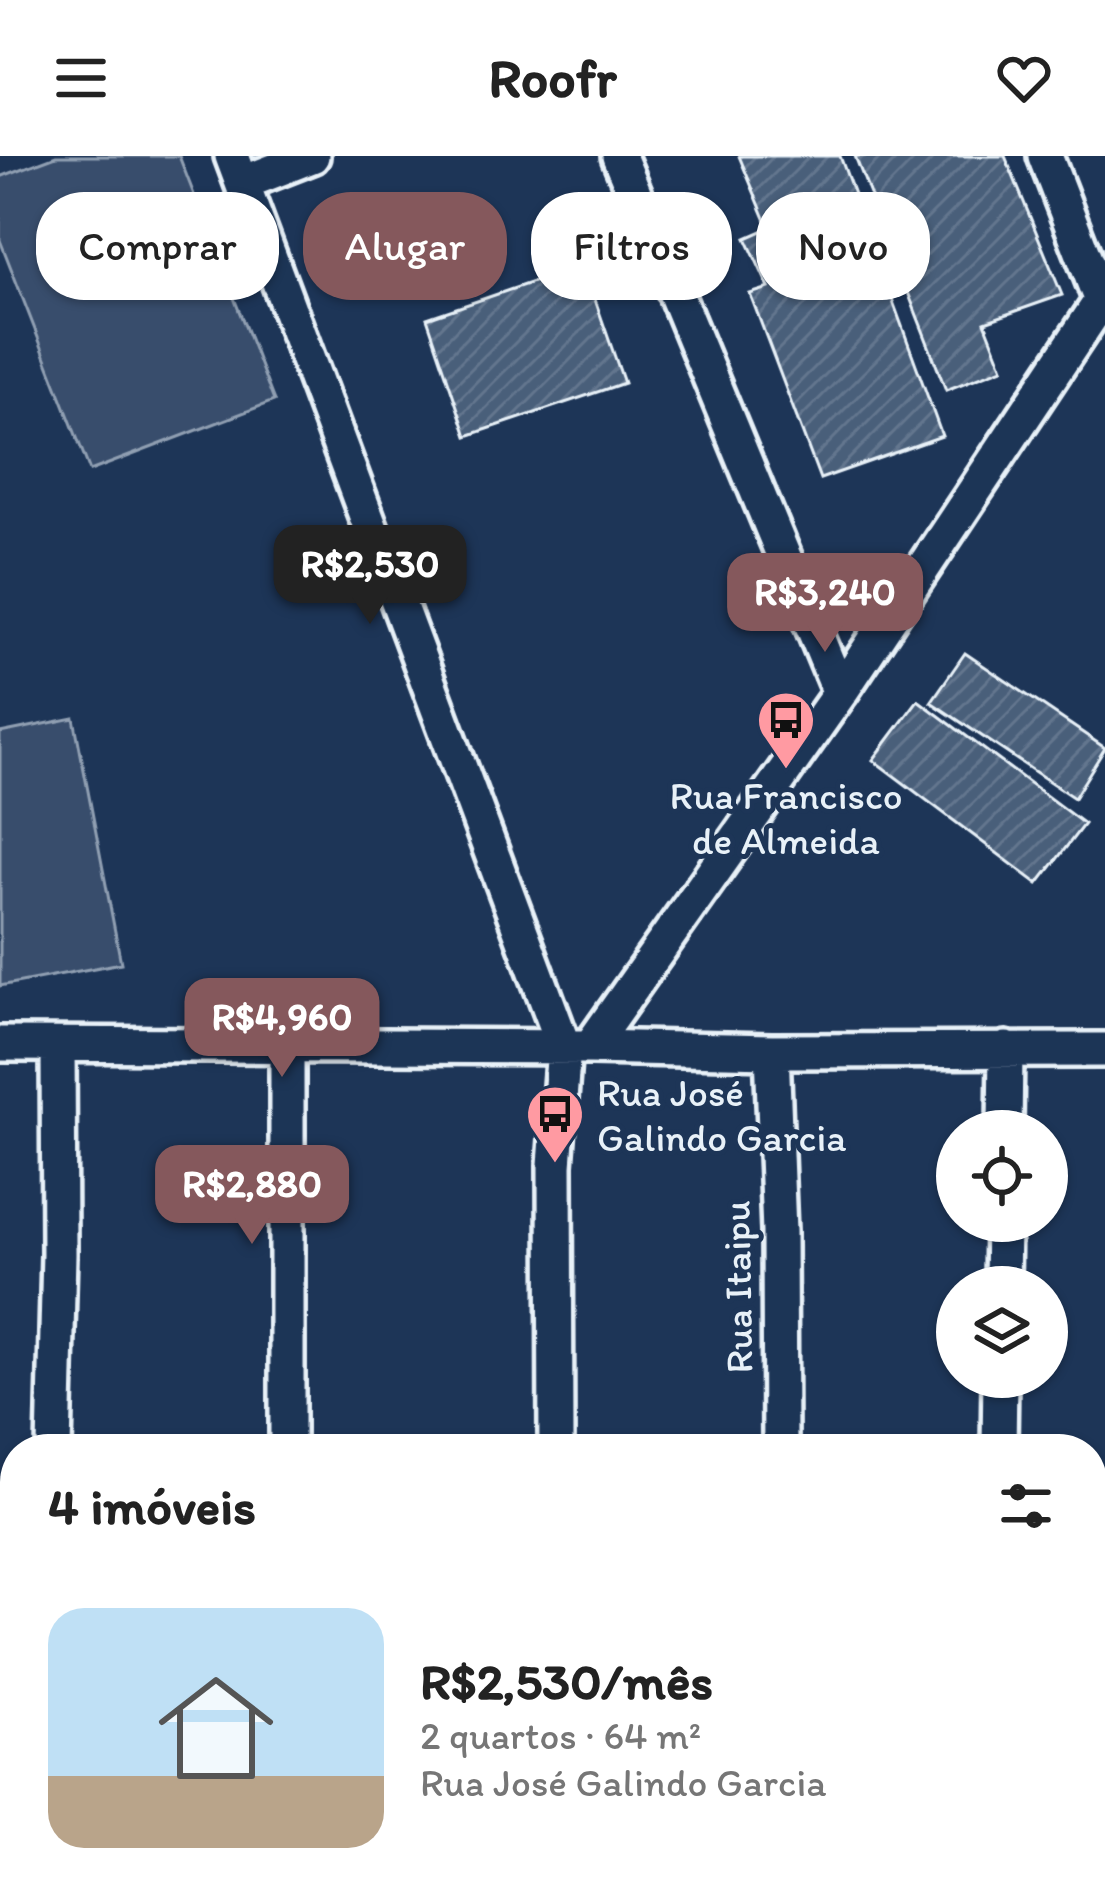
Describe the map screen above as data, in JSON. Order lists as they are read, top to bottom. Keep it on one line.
{"streets":{"street":["Rua Itaipu"]},"places":{"bus stop":["Rua Francisco de Almeida","Rua José Galindo Garcia"]},"page":{"header":"Roofr","chip":["Comprar","Alugar","Filtros","Novo"],"price":["R$2,530","R$3,240","R$4,960","R$2,880"],"heading":"4 imóveis","list":[{"name":"R$2,530/mês","note":"2 quartos · 64 m² · Rua José Galindo Garcia"}]}}
